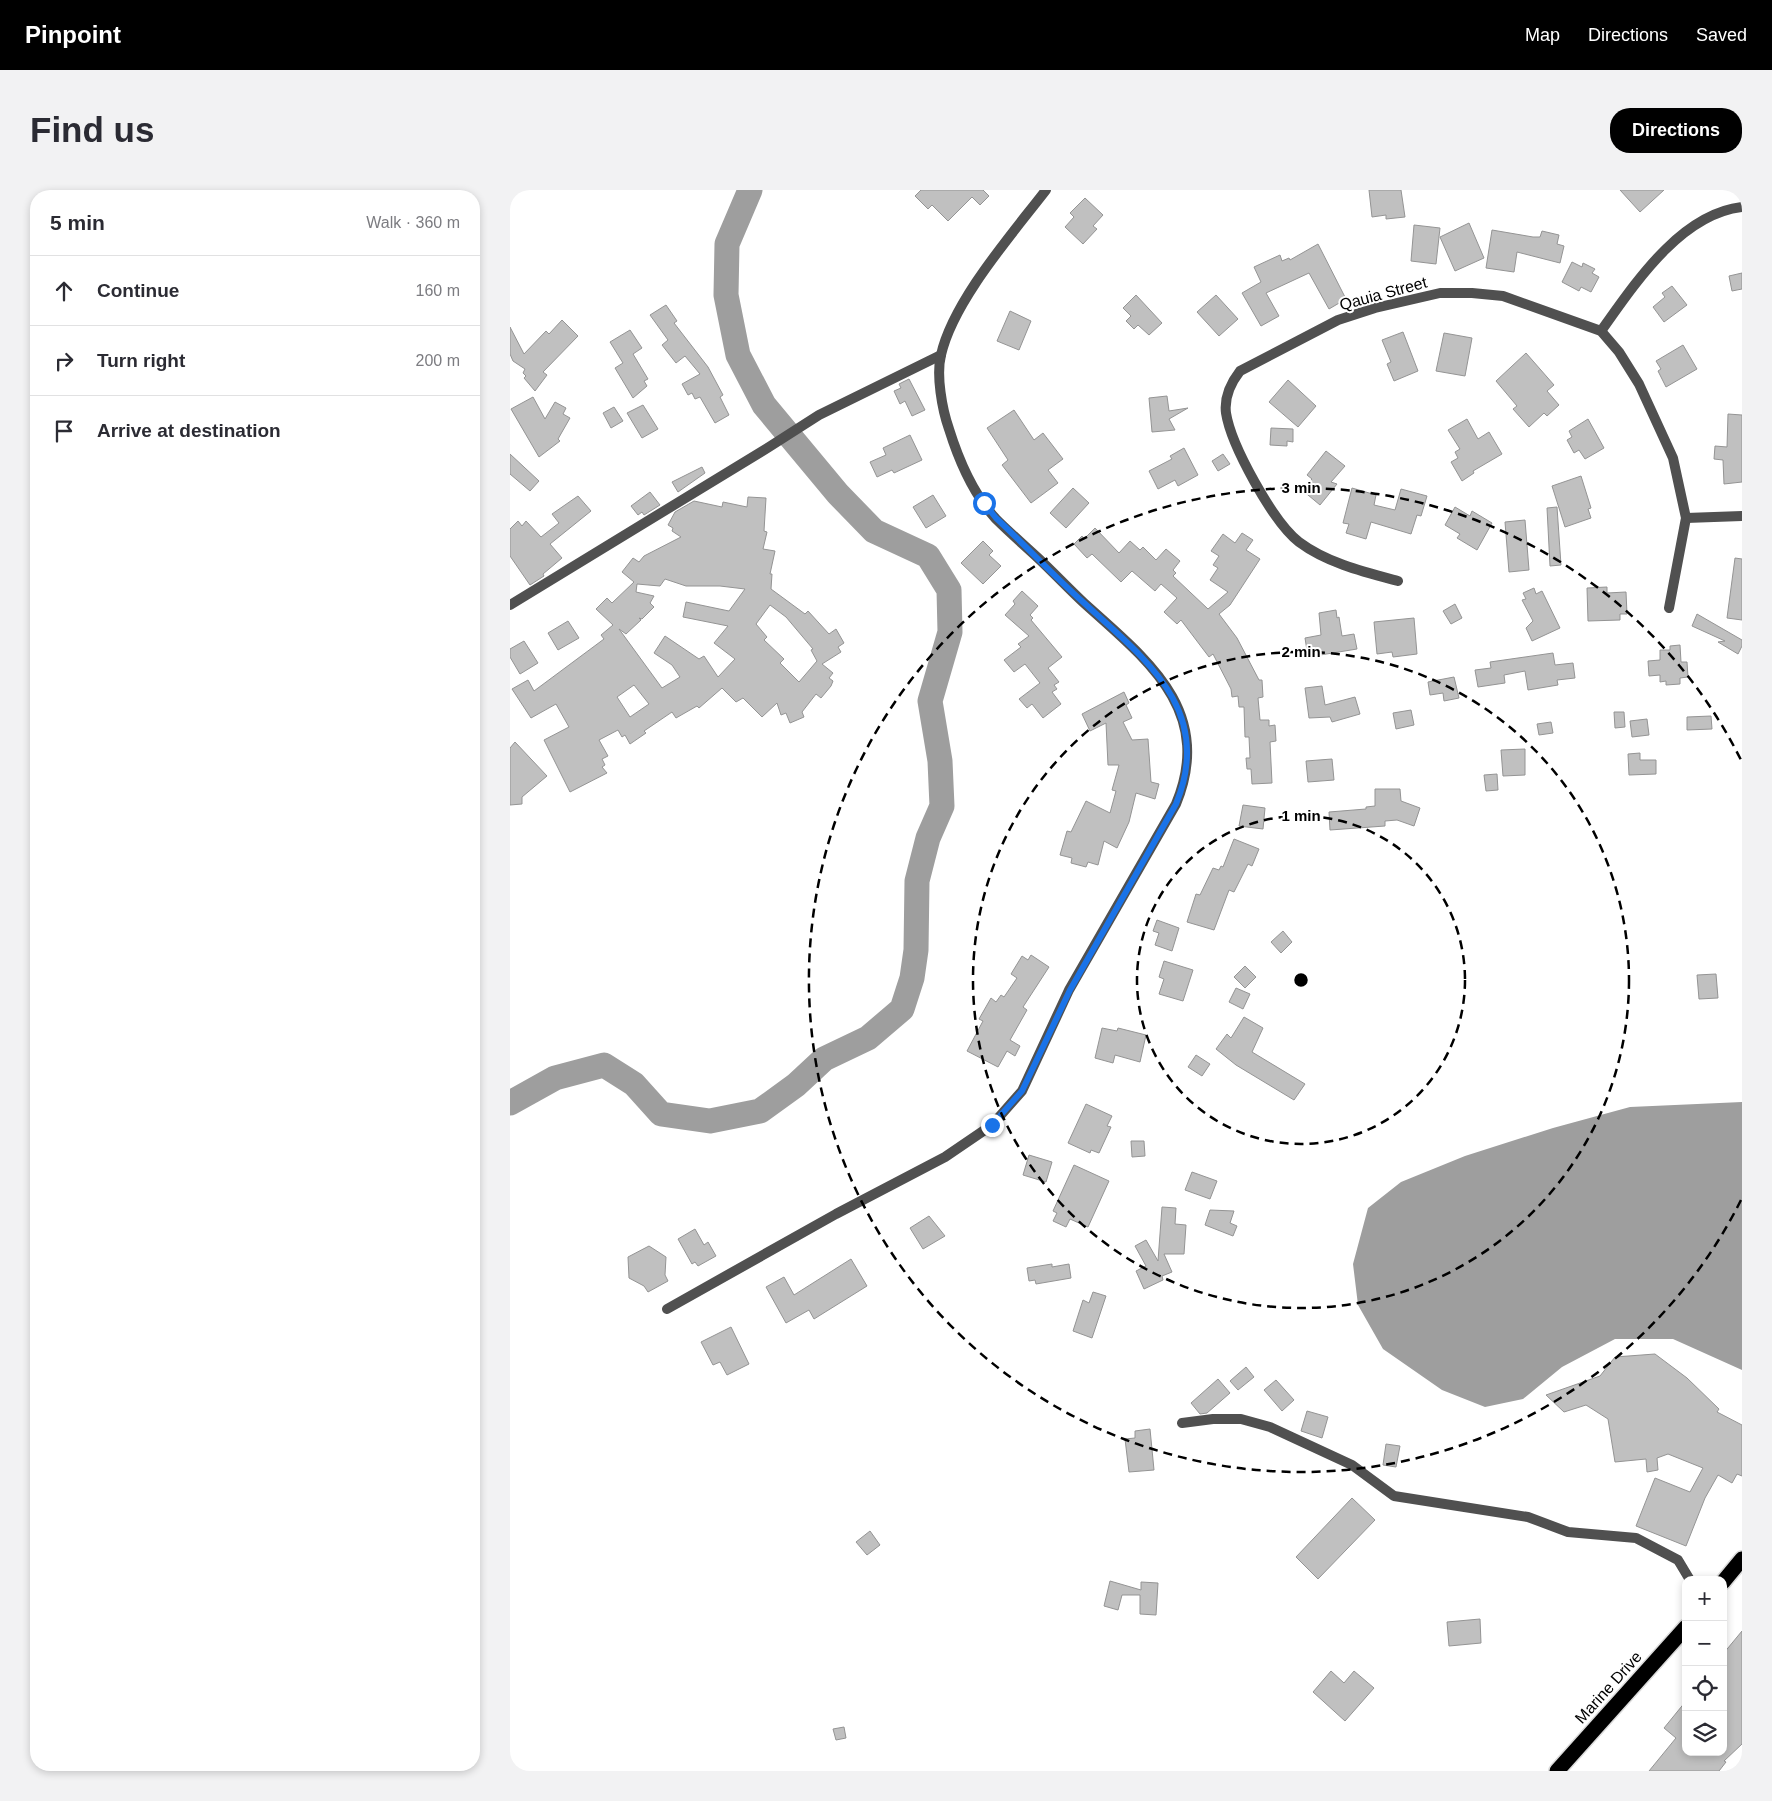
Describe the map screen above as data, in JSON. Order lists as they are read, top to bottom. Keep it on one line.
{"streets":{"highway":["Marine Drive"],"street":["Qauia Street"]},"page":{"header":"Pinpoint","nav":["Map","Directions","Saved"],"buttons":"Directions","title":"Find us","heading":["5 min","Walk · 360 m"],"list":[["Continue","160 m"],["Turn right","200 m"],"Arrive at destination"],"map_buttons":["+","−"]},"rings":["3 min","2 min","1 min"]}
